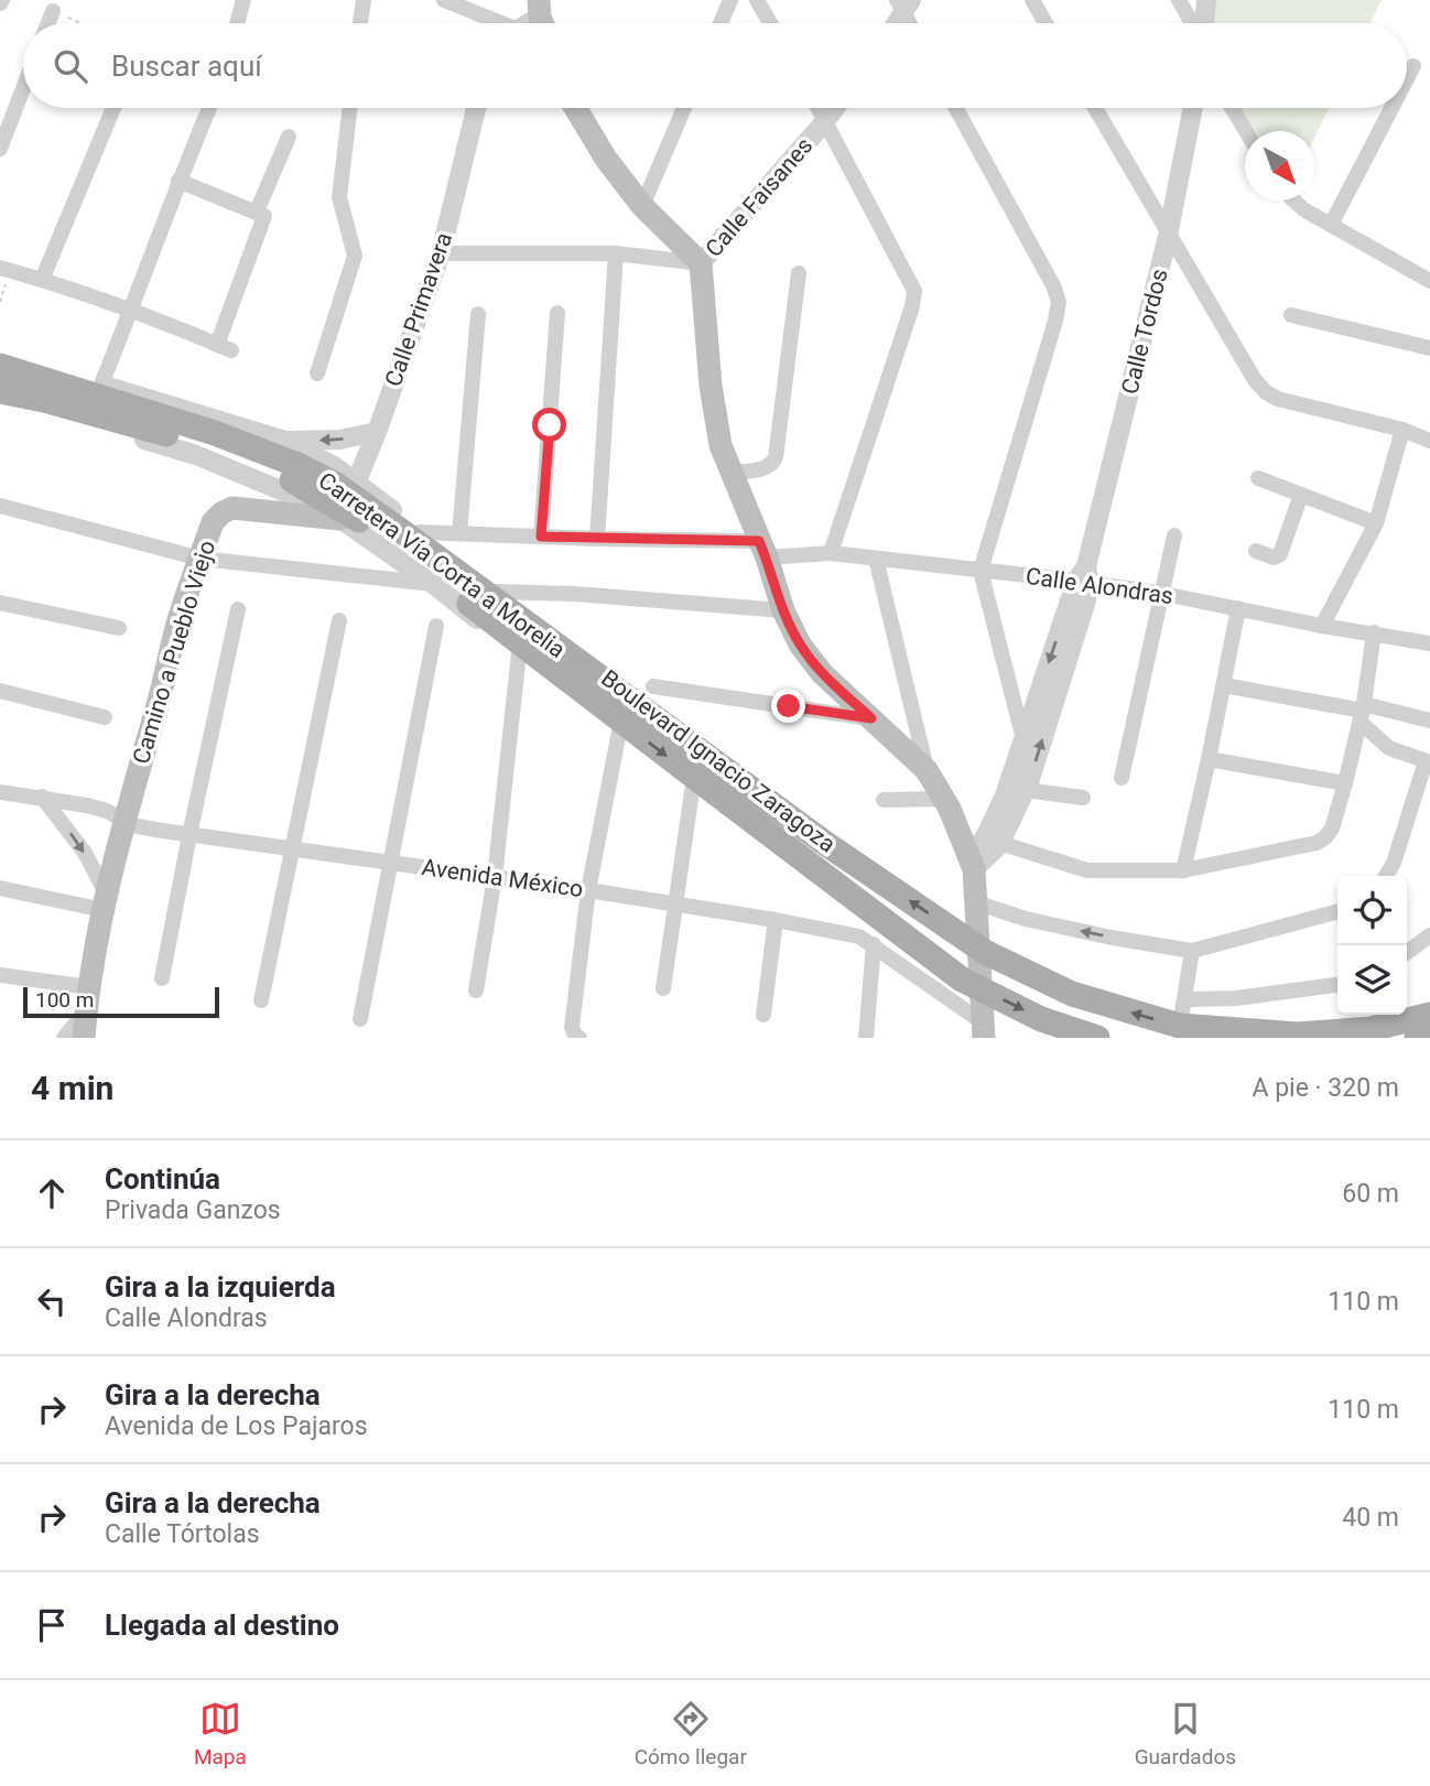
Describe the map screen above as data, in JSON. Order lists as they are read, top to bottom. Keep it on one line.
{"streets":{"main road":["Carretera Vía Corta a Morelia","Camino a Pueblo Viejo","Boulevard Ignacio Zaragoza"],"street":["Calle Faisanes","Calle Primavera","Calle Tordos","Calle Alondras","Avenida México"]},"crossings":[["Calle Primavera","Camino a Pueblo Viejo"],["Calle Primavera","Boulevard Ignacio Zaragoza"],["Calle Tordos","Calle Alondras"],["Carretera Vía Corta a Morelia","Boulevard Ignacio Zaragoza"],["Calle Alondras","Boulevard Ignacio Zaragoza"],["Camino a Pueblo Viejo","Boulevard Ignacio Zaragoza"],["Camino a Pueblo Viejo","Avenida México"]],"scale_bar":"100 m","north":"bottom right","page":{"search":"Buscar aquí","scale":"100 m","heading":["4 min","A pie · 320 m"],"list":[["Continúa","Privada Ganzos","60 m"],["Gira a la izquierda","Calle Alondras","110 m"],["Gira a la derecha","Avenida de Los Pajaros","110 m"],["Gira a la derecha","Calle Tórtolas","40 m"],"Llegada al destino"],"nav":["Mapa","Cómo llegar","Guardados"]}}
